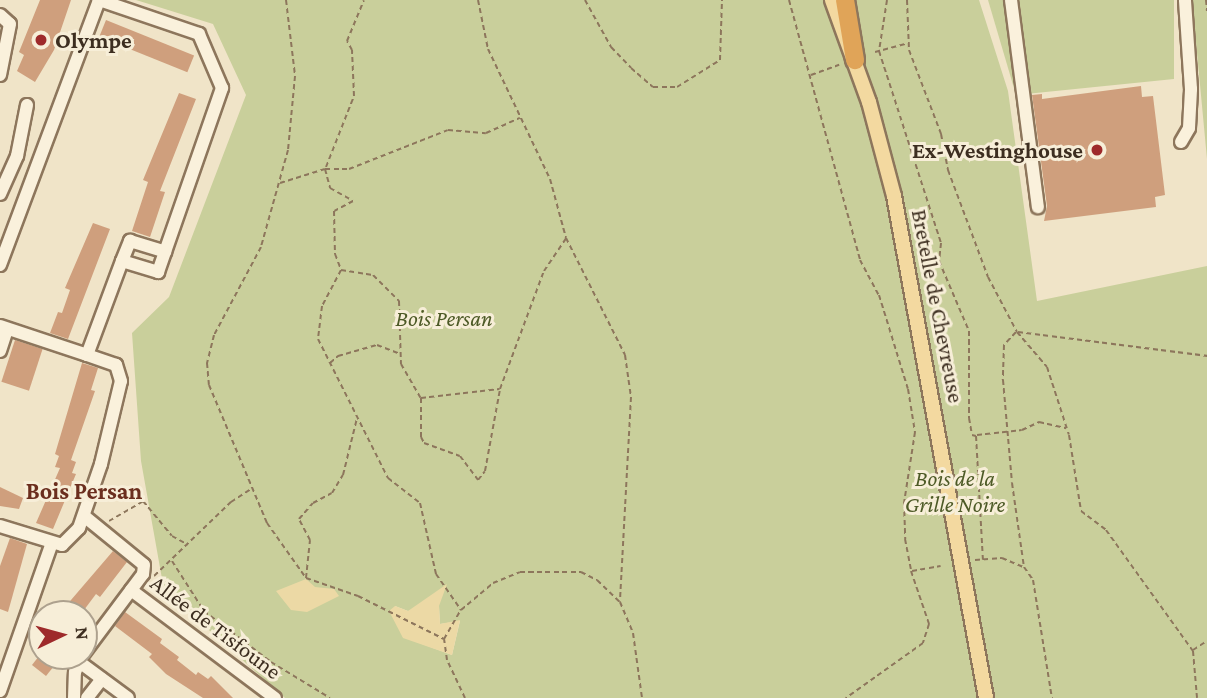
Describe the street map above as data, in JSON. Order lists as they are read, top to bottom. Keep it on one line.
{"streets":{"main road":["Bretelle de Chevreuse"],"street":["Allée de Tisfoune"]},"districts":["Bois Persan"],"parks":["Bois Persan","Bois de la Grille Noire"],"places":["Olympe","Ex-Westinghouse"],"north":"right"}
